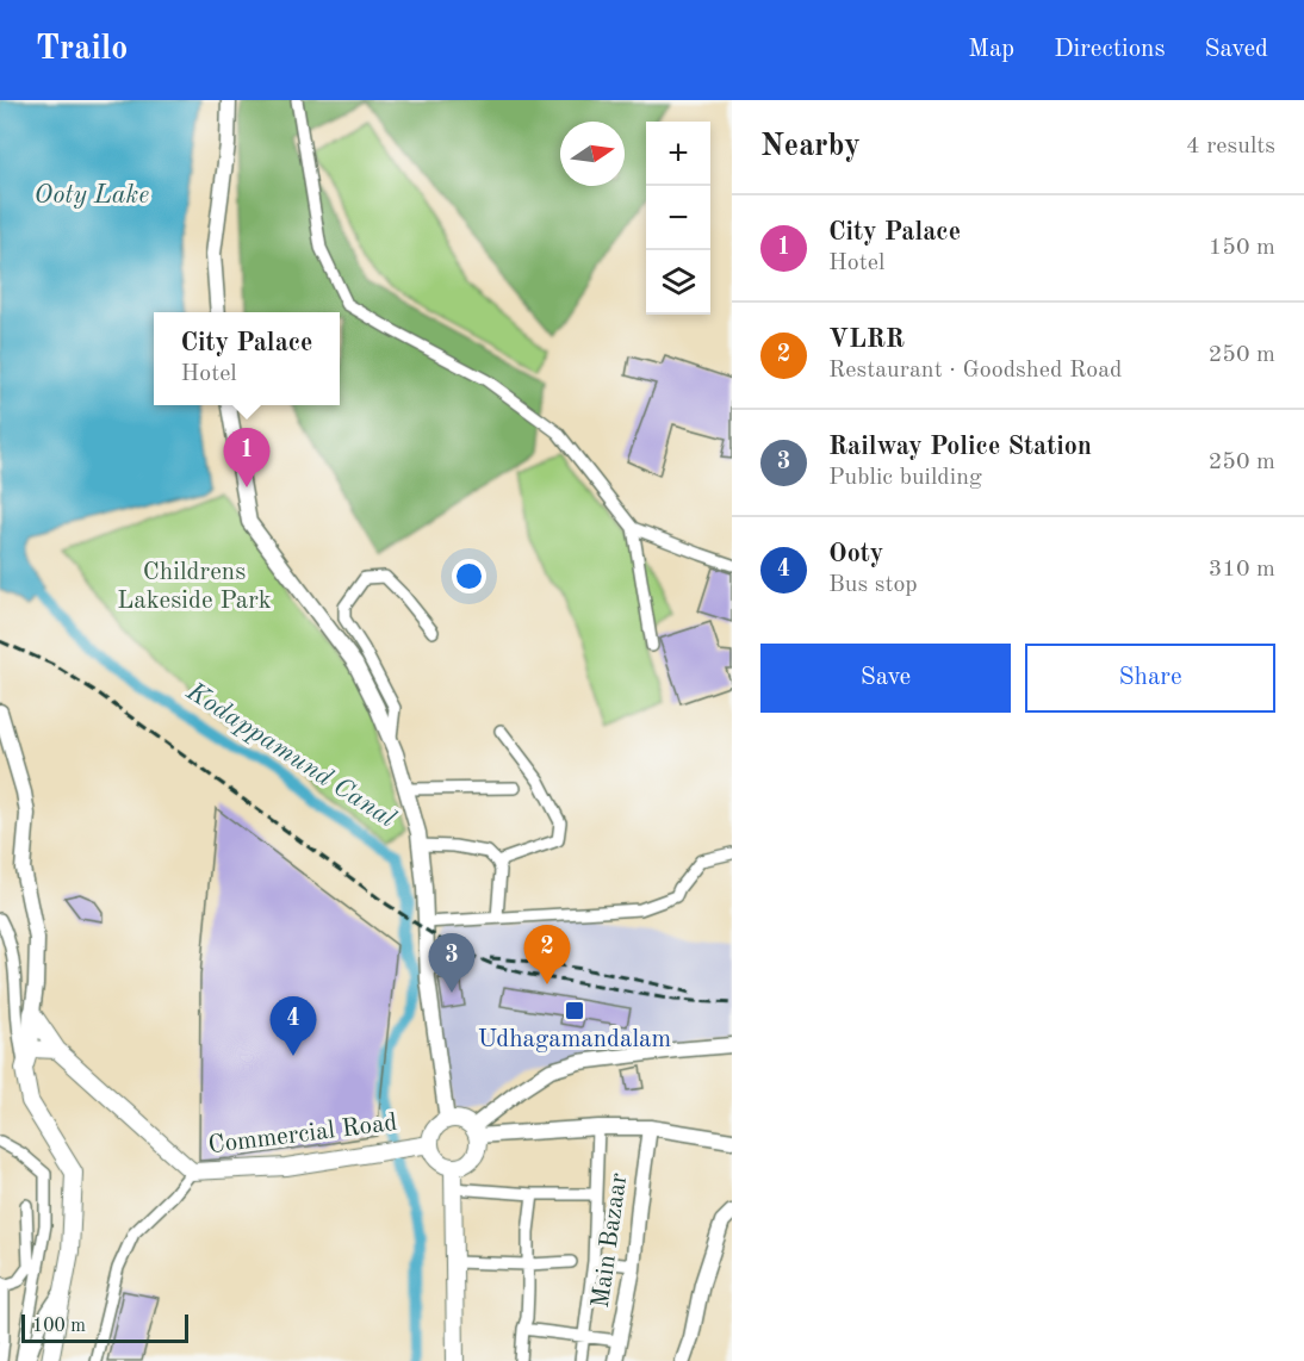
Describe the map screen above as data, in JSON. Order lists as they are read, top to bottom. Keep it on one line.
{"streets":{"main road":["Commercial Road"],"street":["Main Bazaar"]},"water":["Ooty Lake","Kodappamund Canal"],"parks":["Childrens Lakeside Park"],"places":{"transit":["Udhagamandalam"]},"scale_bar":"100 m","north":"right","page":{"header":"Trailo","nav":["Map","Directions","Saved"],"heading":["Nearby","4 results"],"map_buttons":["+","−"],"list":[{"mark":"1","name":"City Palace","note":"Hotel","value":"150 m"},{"mark":"2","name":"VLRR","note":"Restaurant · Goodshed Road","value":"250 m"},{"mark":"3","name":"Railway Police Station","note":"Public building","value":"250 m"},{"mark":"4","name":"Ooty","note":"Bus stop","value":"310 m"}],"popup":["City Palace","Hotel"],"pins":["1","2","3","4"],"buttons":["Save","Share"],"scale":"100 m"}}
